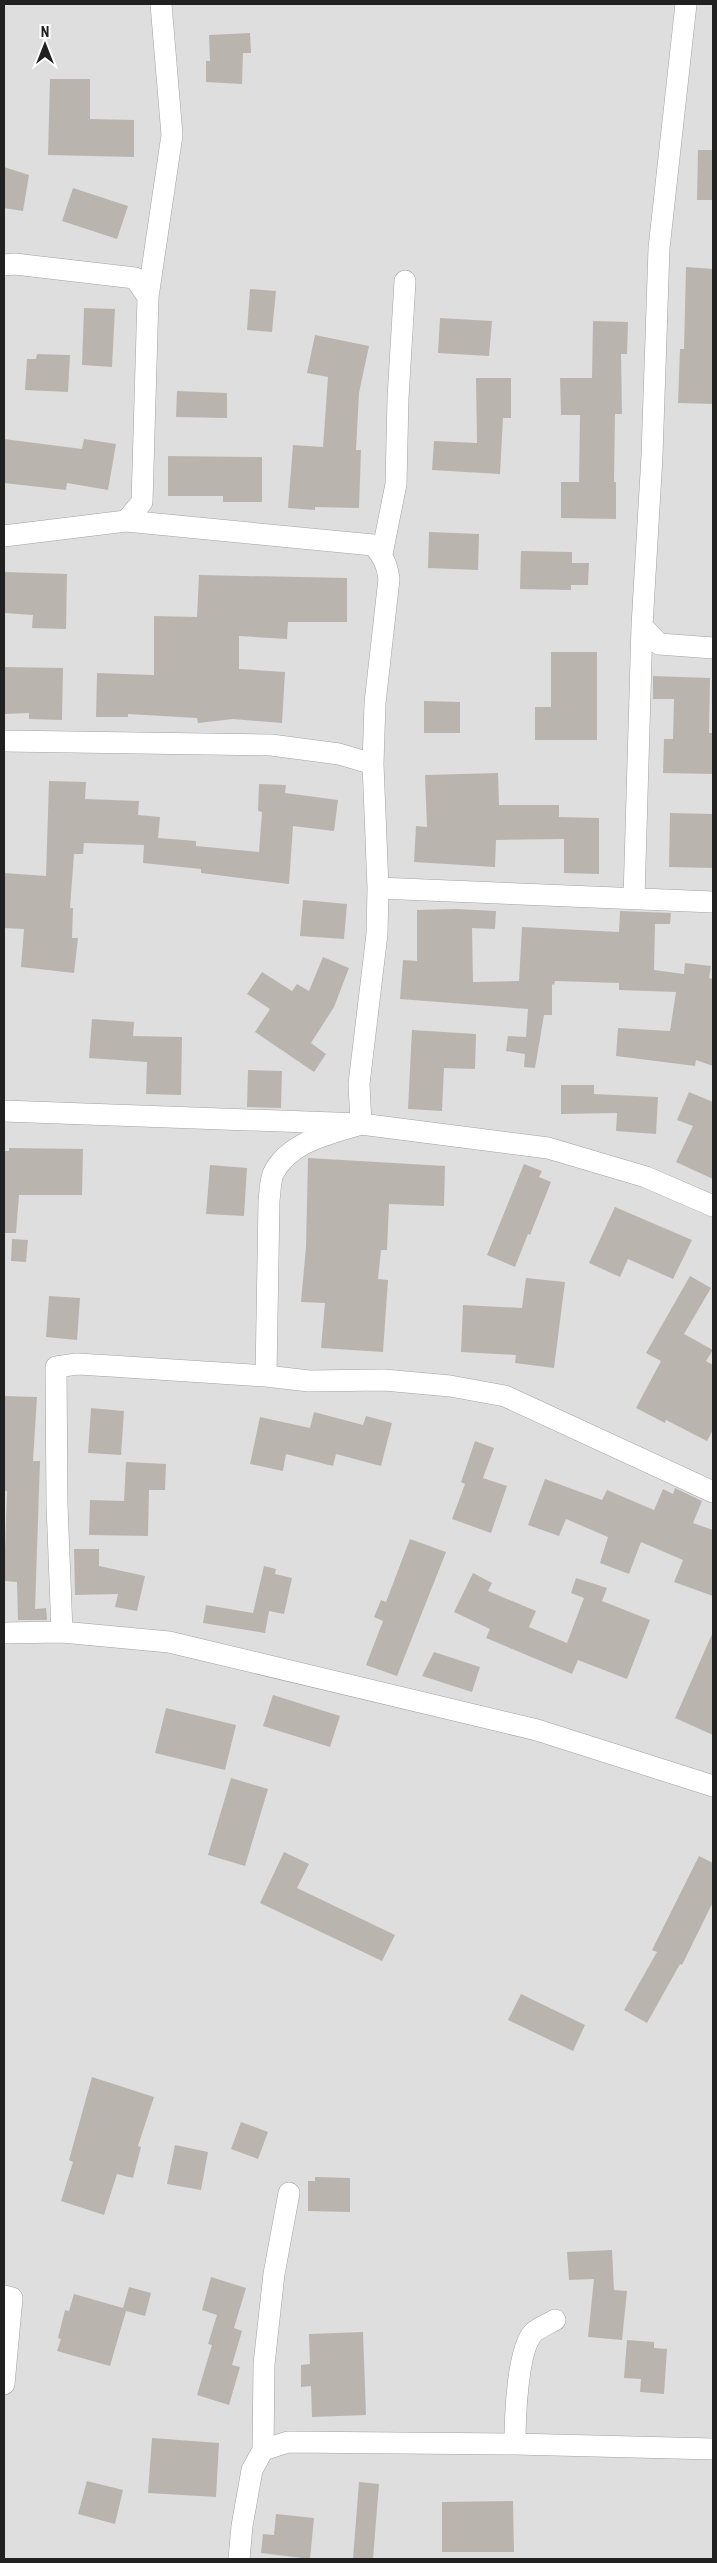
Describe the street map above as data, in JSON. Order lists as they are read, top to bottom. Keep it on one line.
{"north":"top"}
